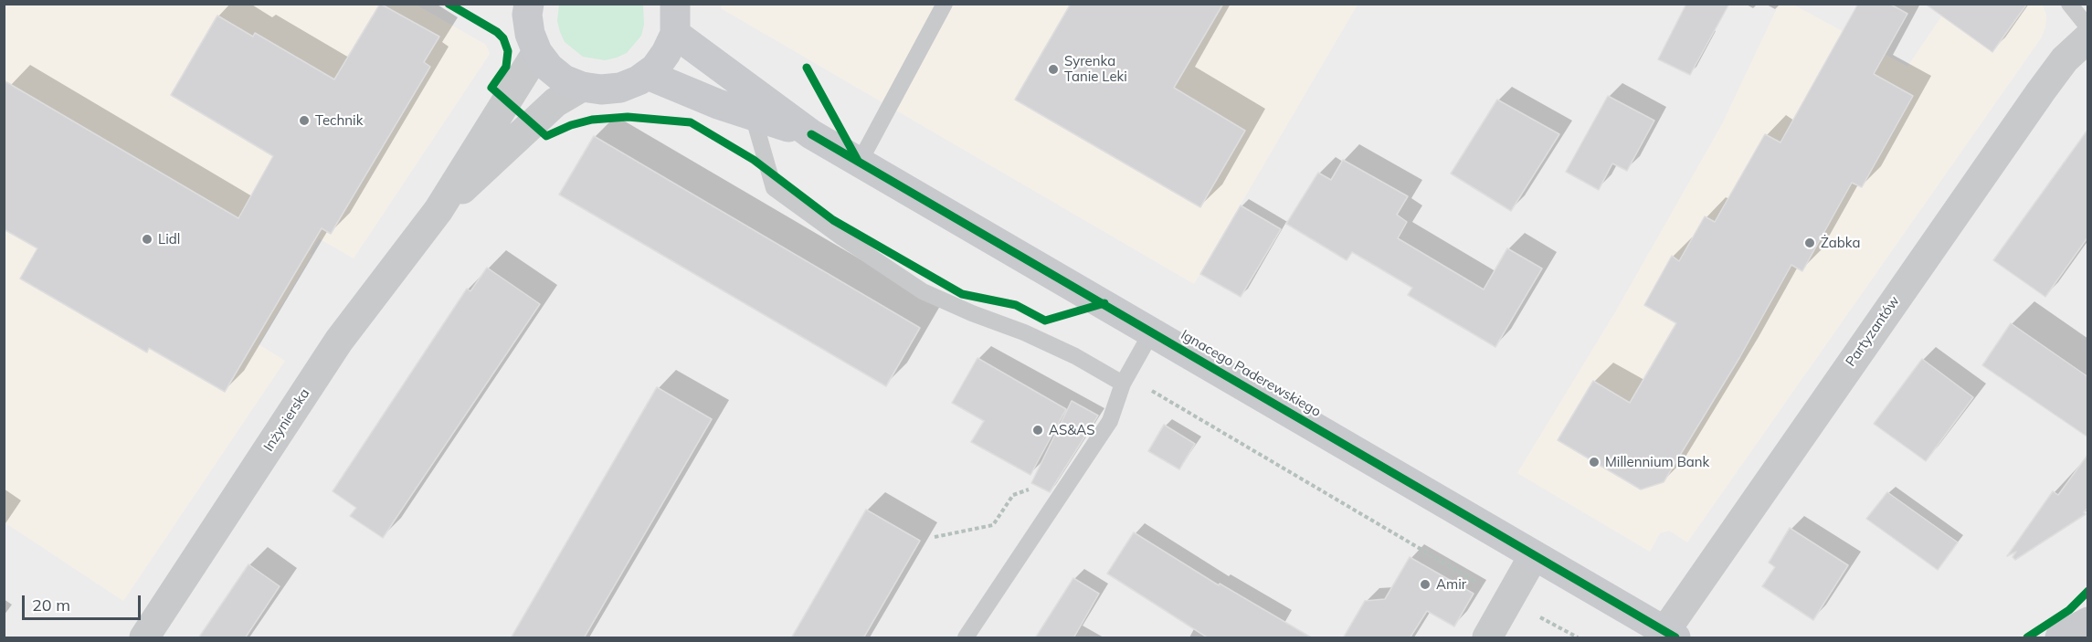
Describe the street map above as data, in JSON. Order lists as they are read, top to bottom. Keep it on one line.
{"streets":{"street":["Partyzantów","Ignacego Paderewskiego","Inżynierska"]},"crossings":[["Partyzantów","Ignacego Paderewskiego"]],"places":["Syrenka Tanie Leki","Technik","Lidl","Żabka","AS&AS","Millennium Bank","Amir"],"scale_bar":"20 m"}
